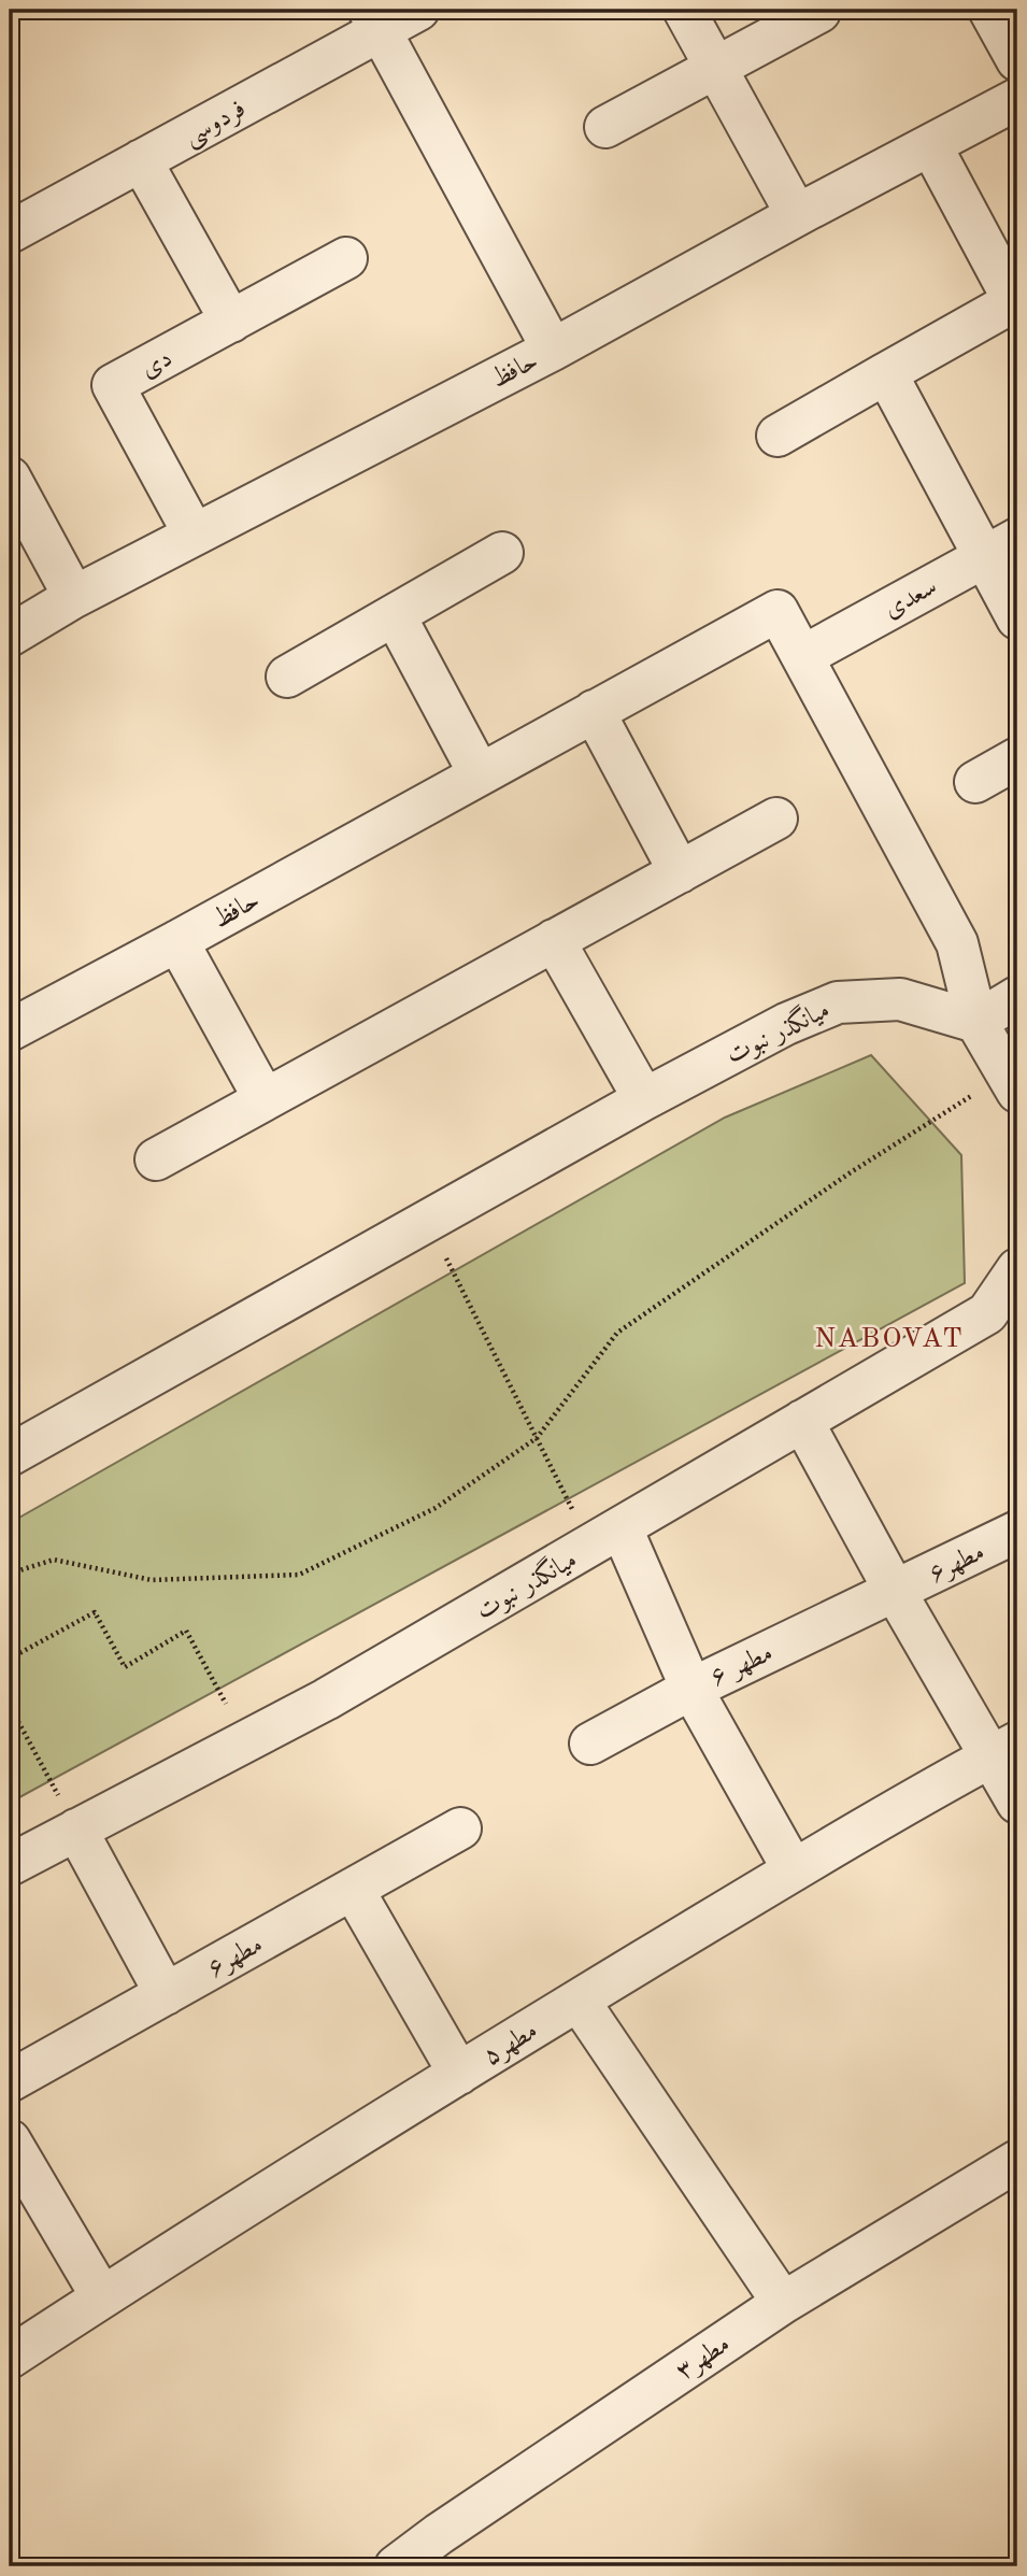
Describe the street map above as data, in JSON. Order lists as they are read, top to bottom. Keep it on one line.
{"streets":{"street":["فردوسی","دی","حافظ","سعدی","میانگذر نبوت","مطهر۶","مطهر ۶","مطهر۵","مطهر۳"]},"crossings":[["دی","حافظ"],["حافظ","سعدی"],["مطهر۶","مطهر ۶"]],"districts":["NABOVAT"]}
